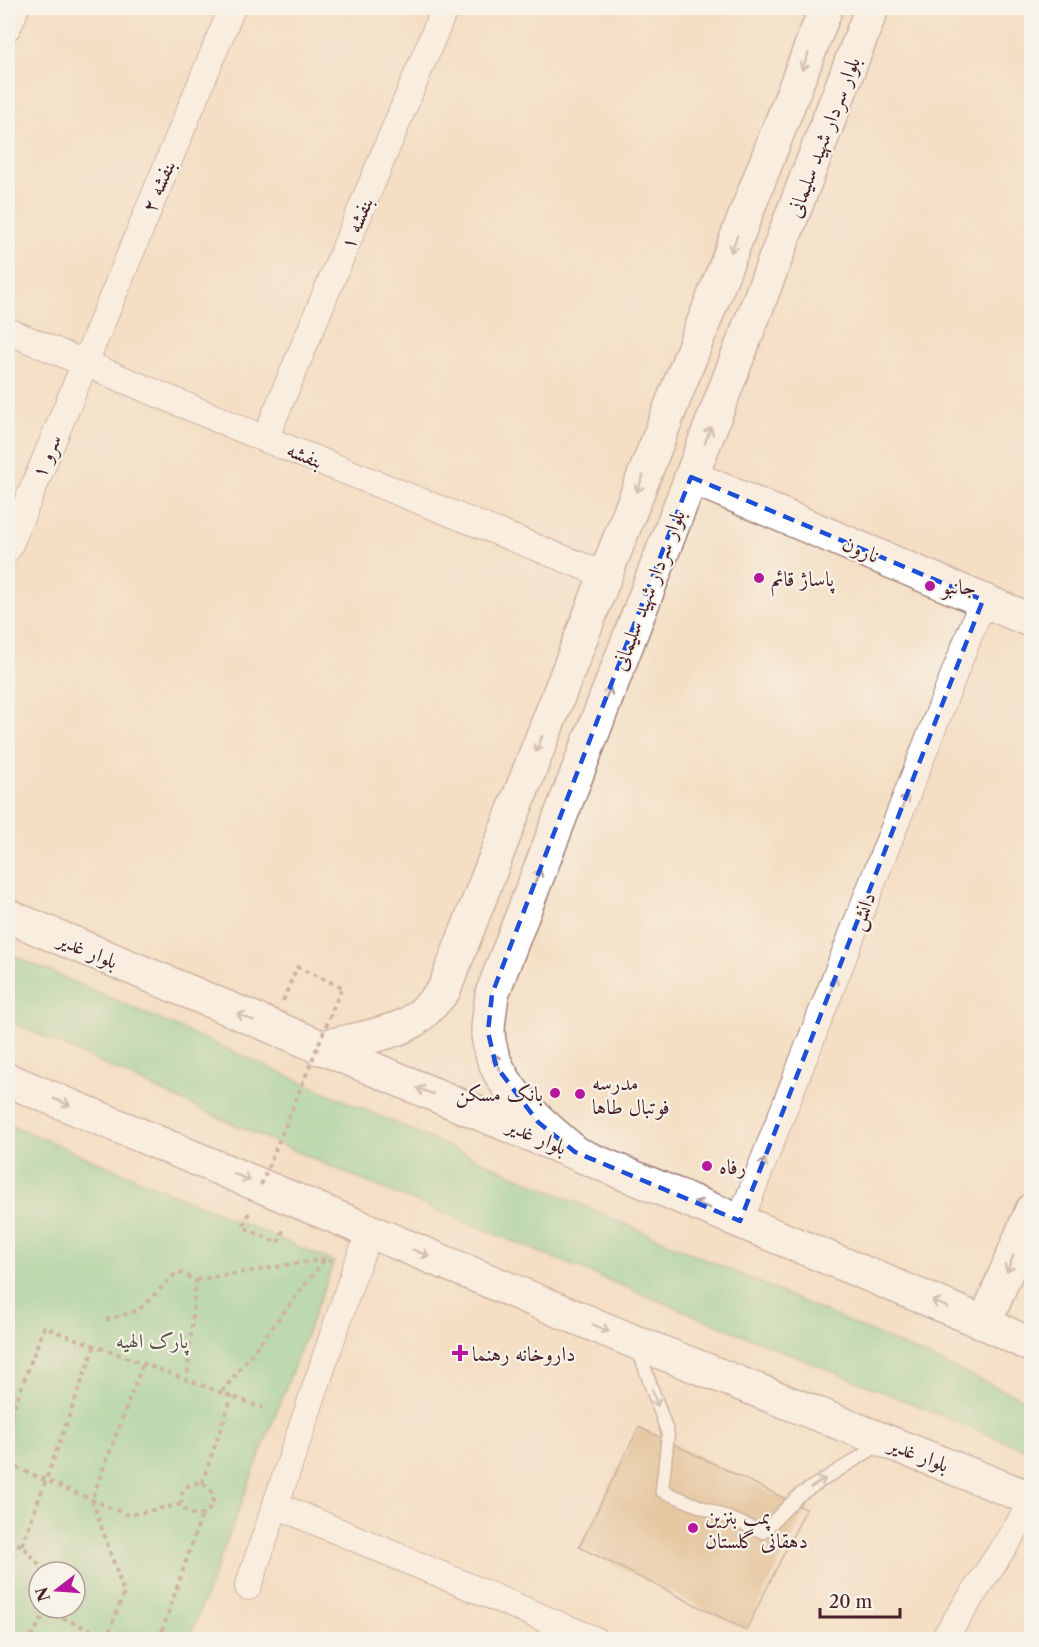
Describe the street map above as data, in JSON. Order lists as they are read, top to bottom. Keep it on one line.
{"streets":{"main road":["بلوار سردار شهید سلیمانی","نارون","بلوار غدیر"],"street":["بنفشه ۲","بنفشه ۱","بنفشه","سرو ۱","دانش"]},"crossings":[["بلوار سردار شهید سلیمانی","بنفشه"],["بلوار سردار شهید سلیمانی","نارون"],["بلوار سردار شهید سلیمانی","بلوار غدیر"],["بنفشه ۲","بنفشه"],["بنفشه ۲","سرو ۱"],["بنفشه ۱","بنفشه"],["بنفشه","سرو ۱"],["نارون","دانش"],["دانش","بلوار غدیر"]],"one_way":["دانش"],"parks":["پارک الهیه"],"places":{"other":["پاساژ قائم","جانبو","بانک مسکن","مدرسه فوتبال طاها","رفاه","پمپ بنزین دهقانی گلستان"],"health":["داروخانه رهنما"]},"scale_bar":"20 m","north":"left"}
